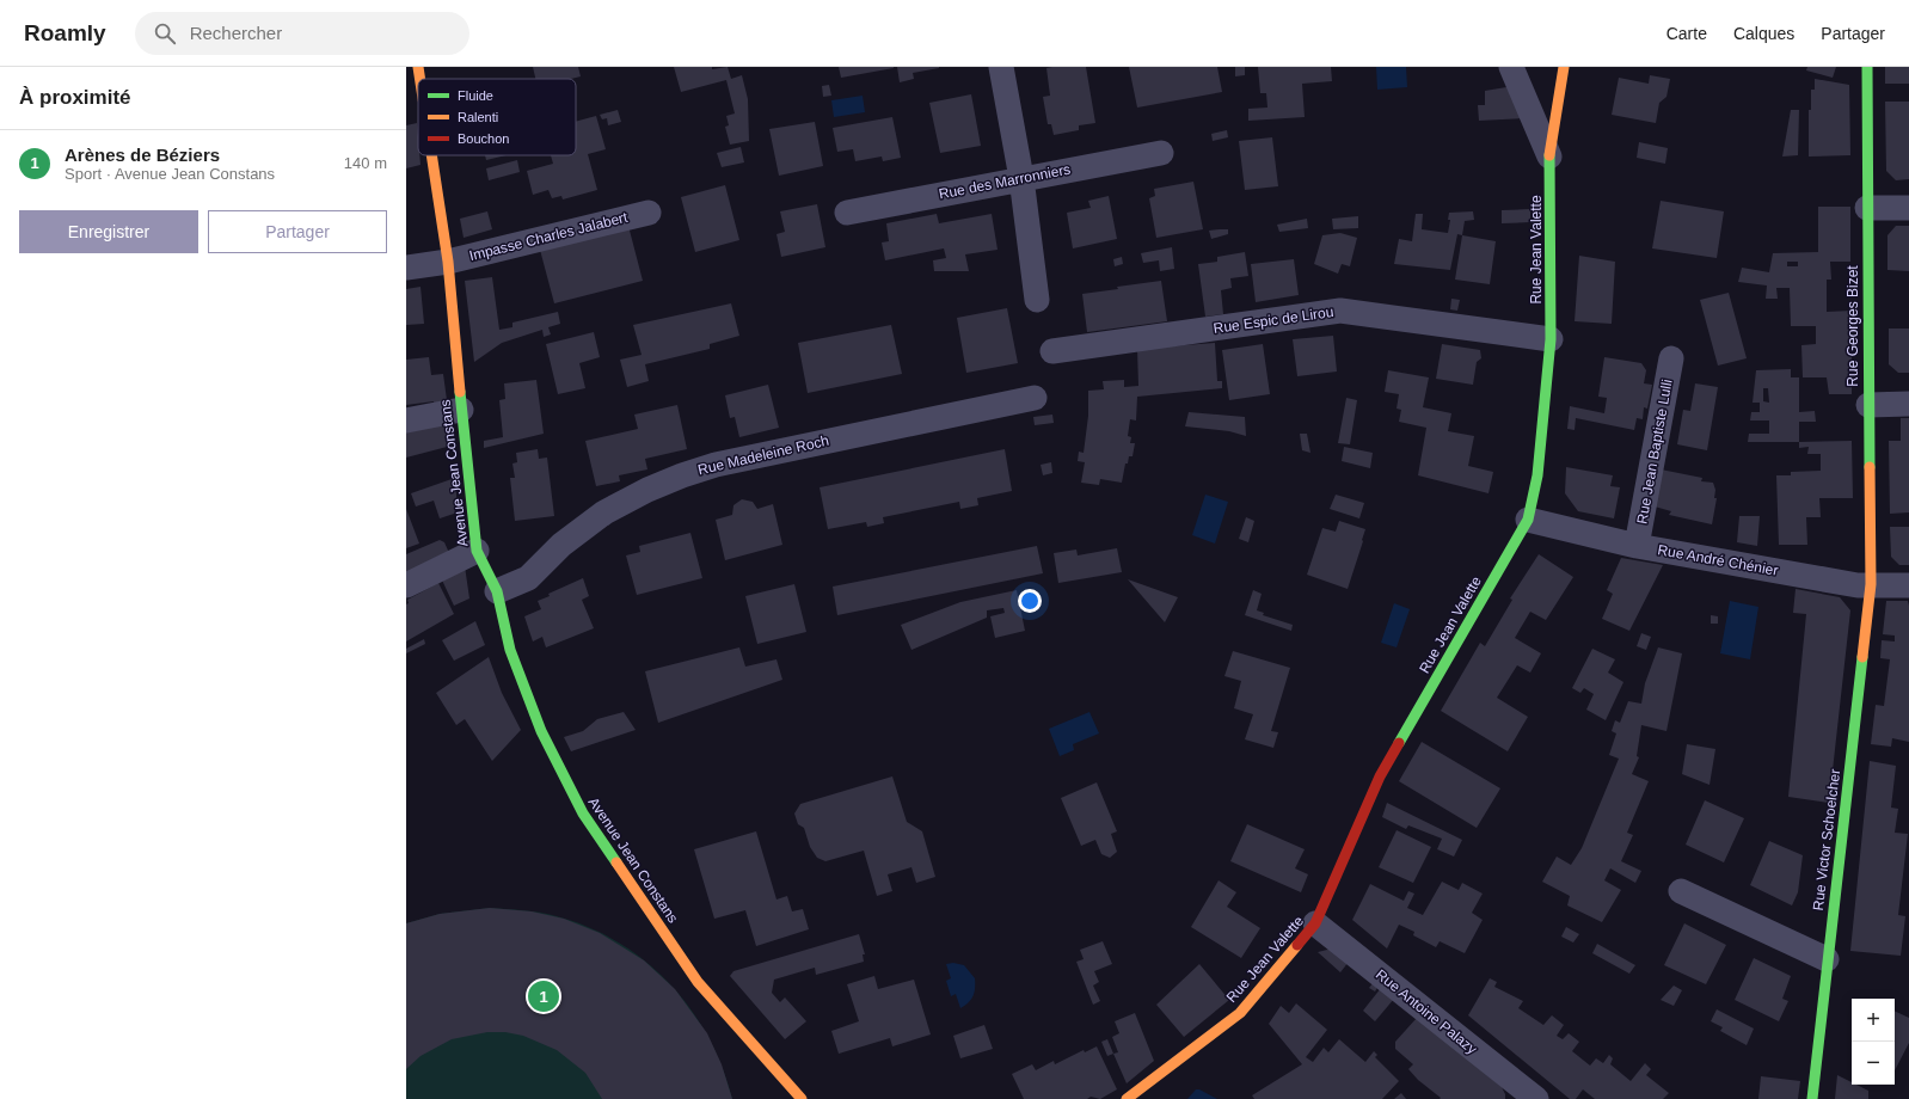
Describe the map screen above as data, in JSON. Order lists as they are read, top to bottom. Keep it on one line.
{"streets":{"street":["Rue des Marronniers","Impasse Charles Jalabert","Rue Jean Valette","Rue Espic de Lirou","Rue Georges Bizet","Rue Jean Baptiste Lulli","Rue Madeleine Roch","Avenue Jean Constans","Rue André Chénier","Rue Victor Schoelcher","Rue Antoine Palazy"]},"crossings":[["Impasse Charles Jalabert","Avenue Jean Constans"],["Rue Jean Valette","Rue Espic de Lirou"],["Rue Jean Valette","Rue André Chénier"],["Rue Jean Valette","Rue Antoine Palazy"],["Rue Georges Bizet","Rue André Chénier"],["Rue Georges Bizet","Rue Victor Schoelcher"],["Rue Jean Baptiste Lulli","Rue André Chénier"],["Rue Madeleine Roch","Avenue Jean Constans"],["Rue André Chénier","Rue Victor Schoelcher"]],"legend":["Fluide","Ralenti","Bouchon"],"page":{"header":"Roamly","search":"Rechercher","nav":["Carte","Calques","Partager"],"heading":"À proximité","list":[{"mark":"1","name":"Arènes de Béziers","note":"Sport · Avenue Jean Constans","value":"140 m"}],"buttons":["Enregistrer","Partager"],"pins":"1","map_buttons":["+","−"]}}
